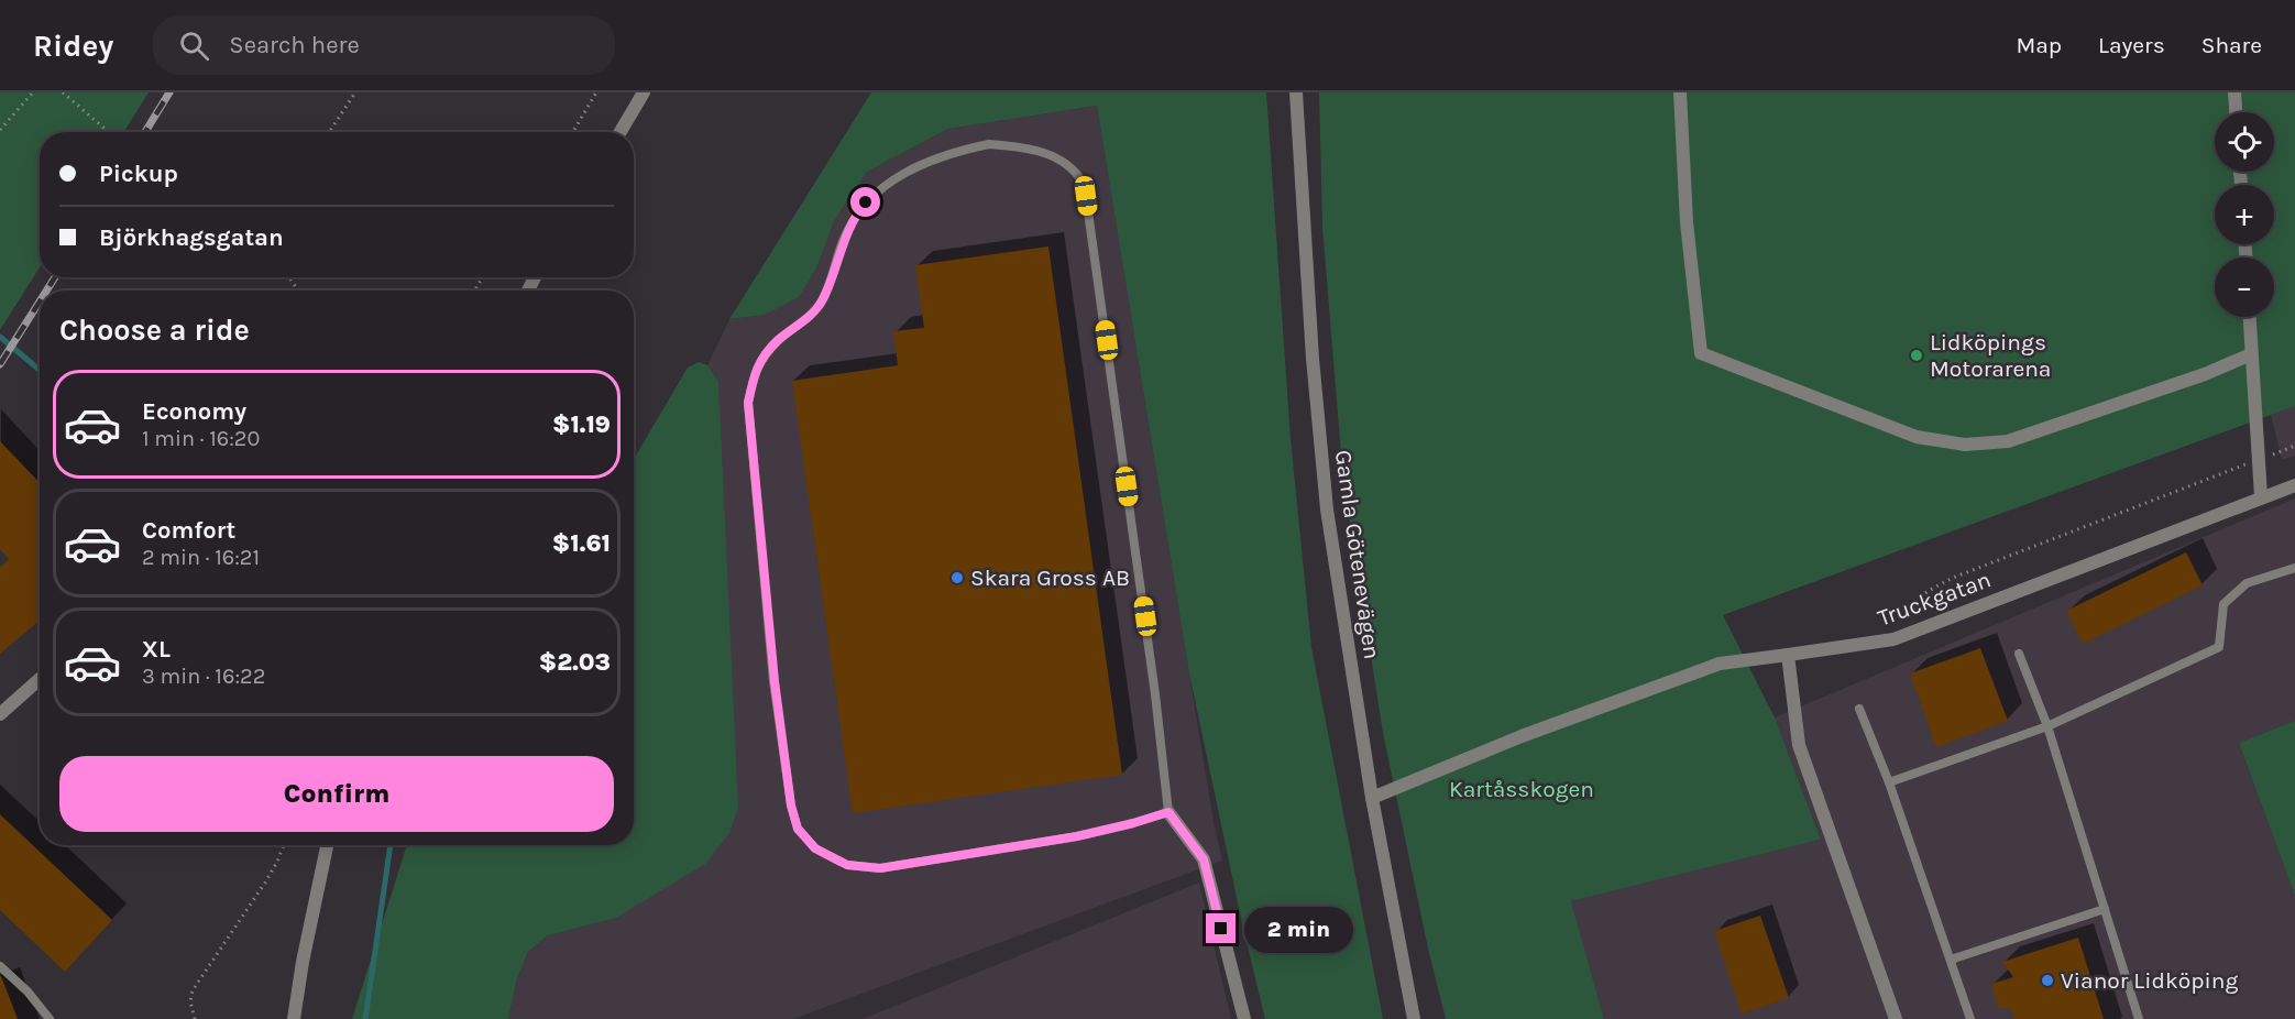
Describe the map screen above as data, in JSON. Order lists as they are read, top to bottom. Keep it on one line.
{"streets":{"street":["Gamla Götenevägen","Truckgatan"]},"crossings":[["Gamla Götenevägen","Truckgatan"]],"parks":["Kartåsskogen"],"places":["Lidköpings Motorarena","Skara Gross AB","Vianor Lidköping"],"page":{"header":"Ridey","search":"Search here","nav":["Map","Layers","Share"],"map_buttons":["+","−"],"banner":["Pickup","Björkhagsgatan"],"heading":"Choose a ride","list":[{"name":"Economy","note":"1 min · 16:20","value":"$1.19"},{"name":"Comfort","note":"2 min · 16:21","value":"$1.61"},{"name":"XL","note":"3 min · 16:22","value":"$2.03"}],"buttons":"Confirm","bubble":"2 min"}}
